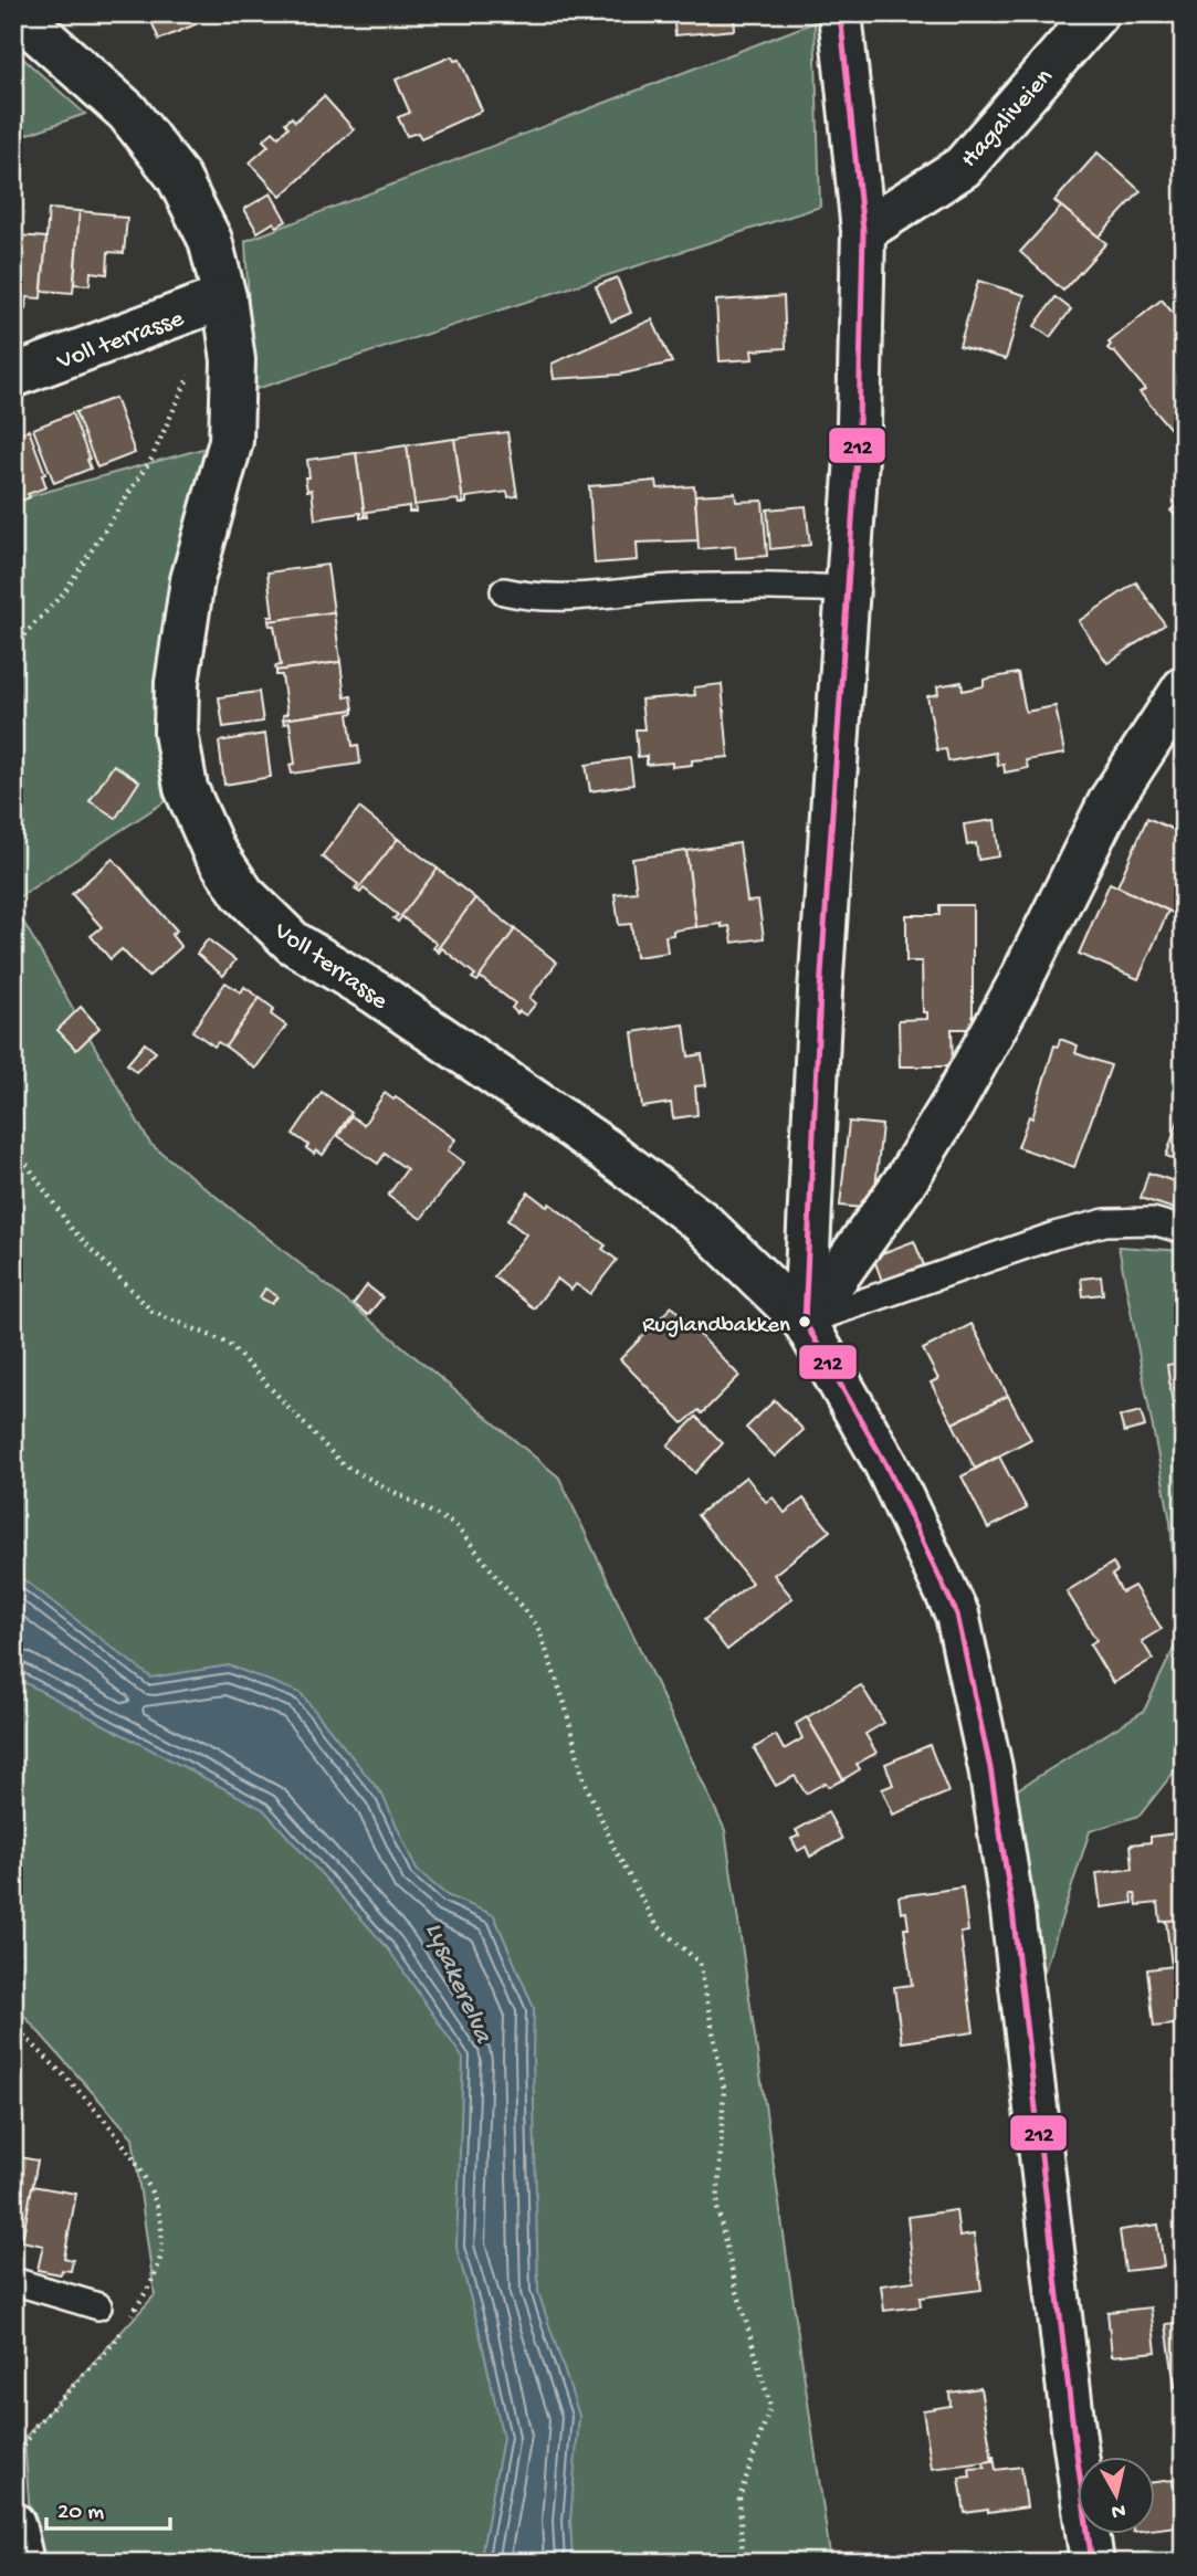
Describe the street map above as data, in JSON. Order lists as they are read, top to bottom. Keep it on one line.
{"streets":{"street":["Hagaliveien","Voll terrasse"]},"water":["Lysakerelva"],"places":["Ruglandbakken"],"lines":["transit line 212"],"scale_bar":"20 m","north":"bottom"}
